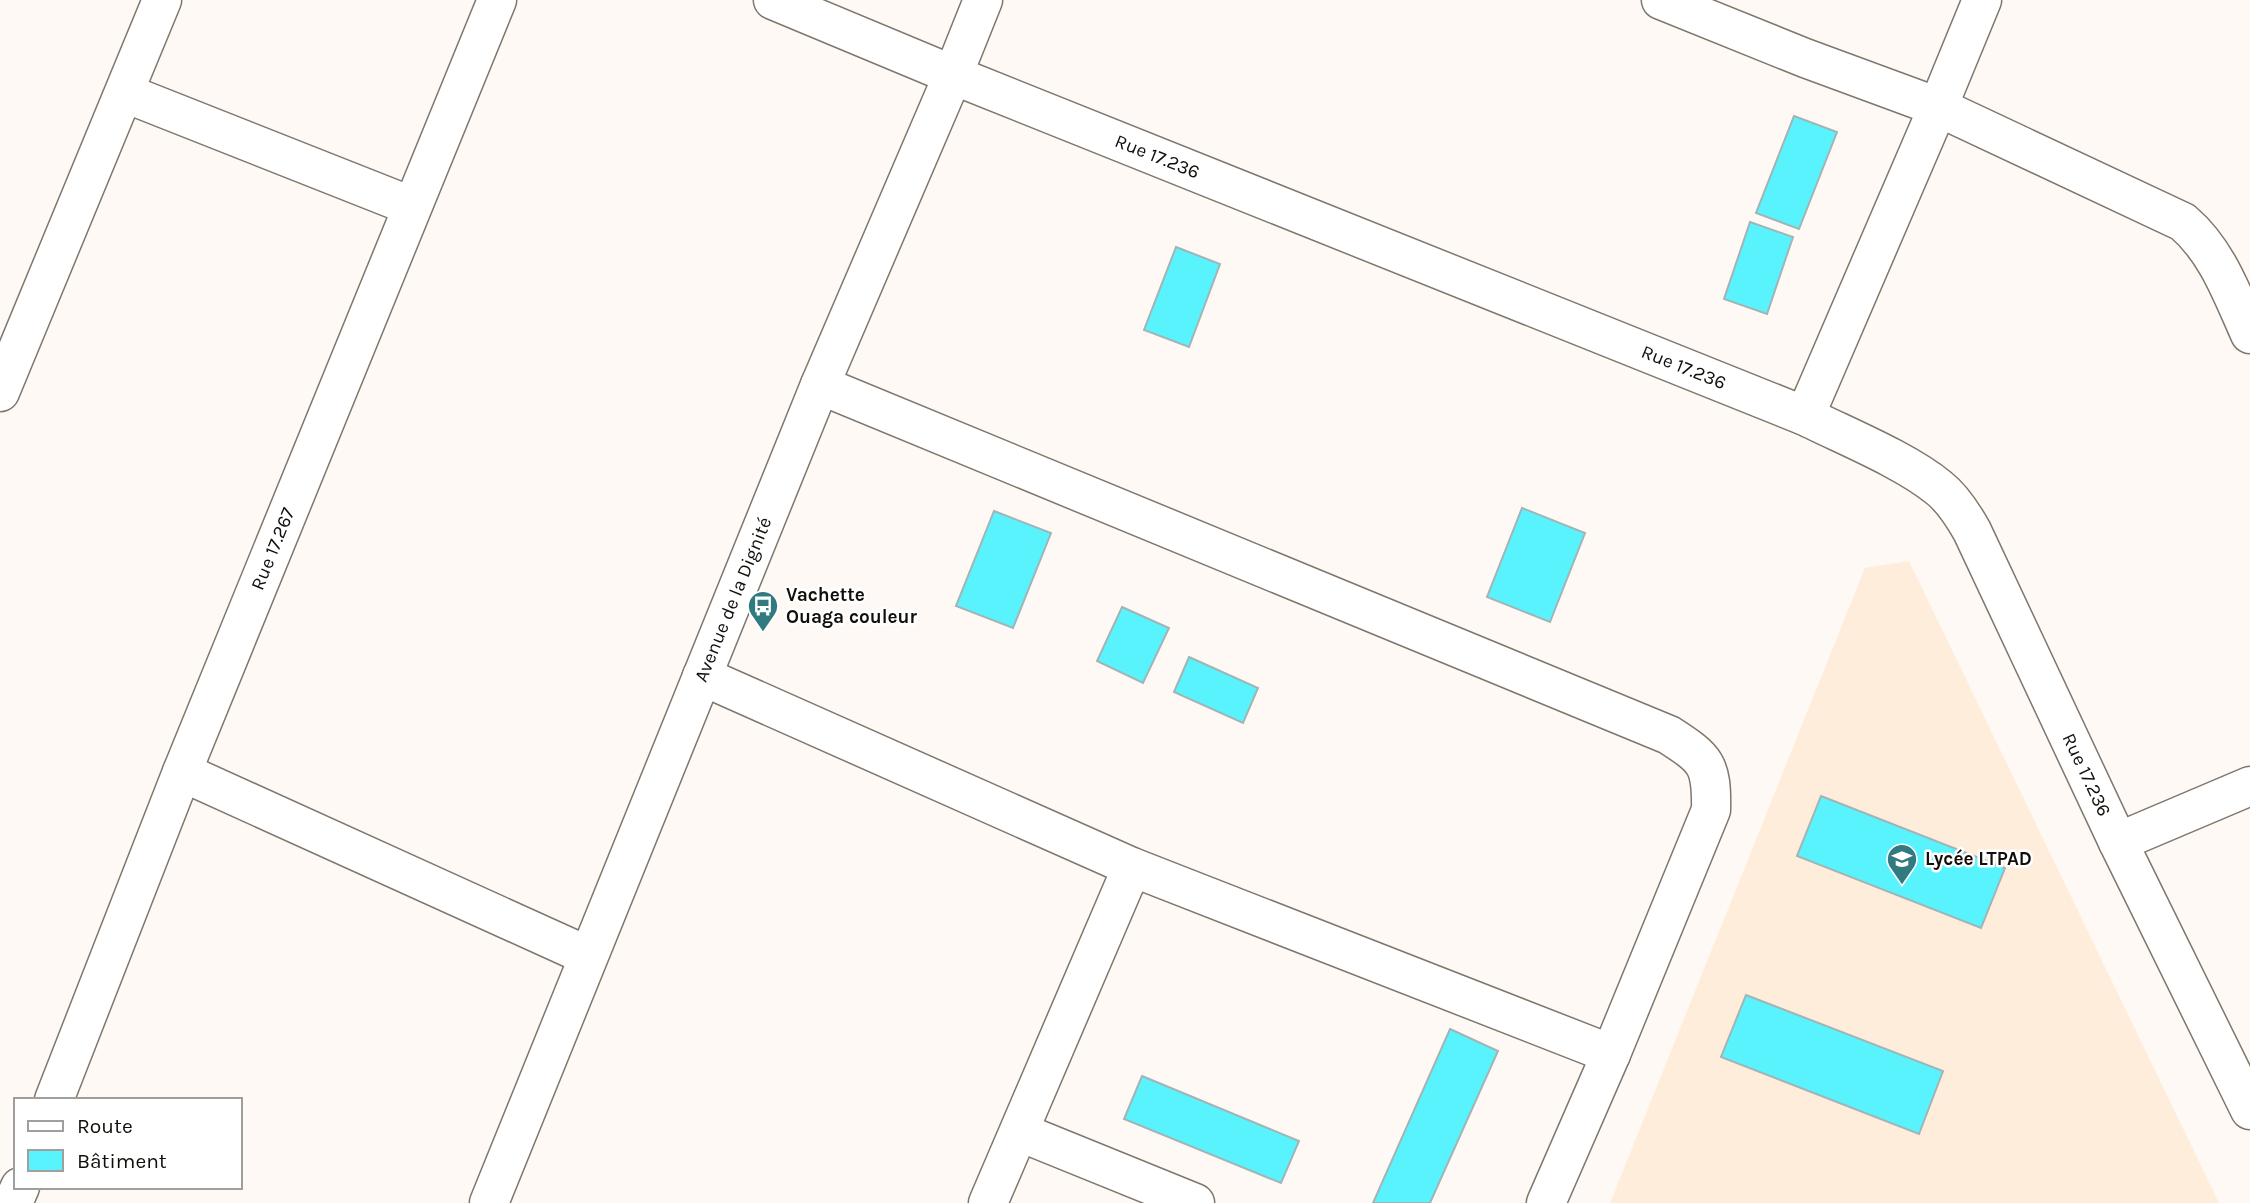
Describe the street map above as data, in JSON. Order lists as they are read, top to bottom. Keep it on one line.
{"streets":{"street":["Rue 17.236","Rue 17.267","Avenue de la Dignité"]},"crossings":[["Rue 17.236","Avenue de la Dignité"]],"places":{"bus stop":["Vachette Ouaga couleur"],"school or university":["Lycée LTPAD"]},"legend":["Route","Bâtiment"]}
